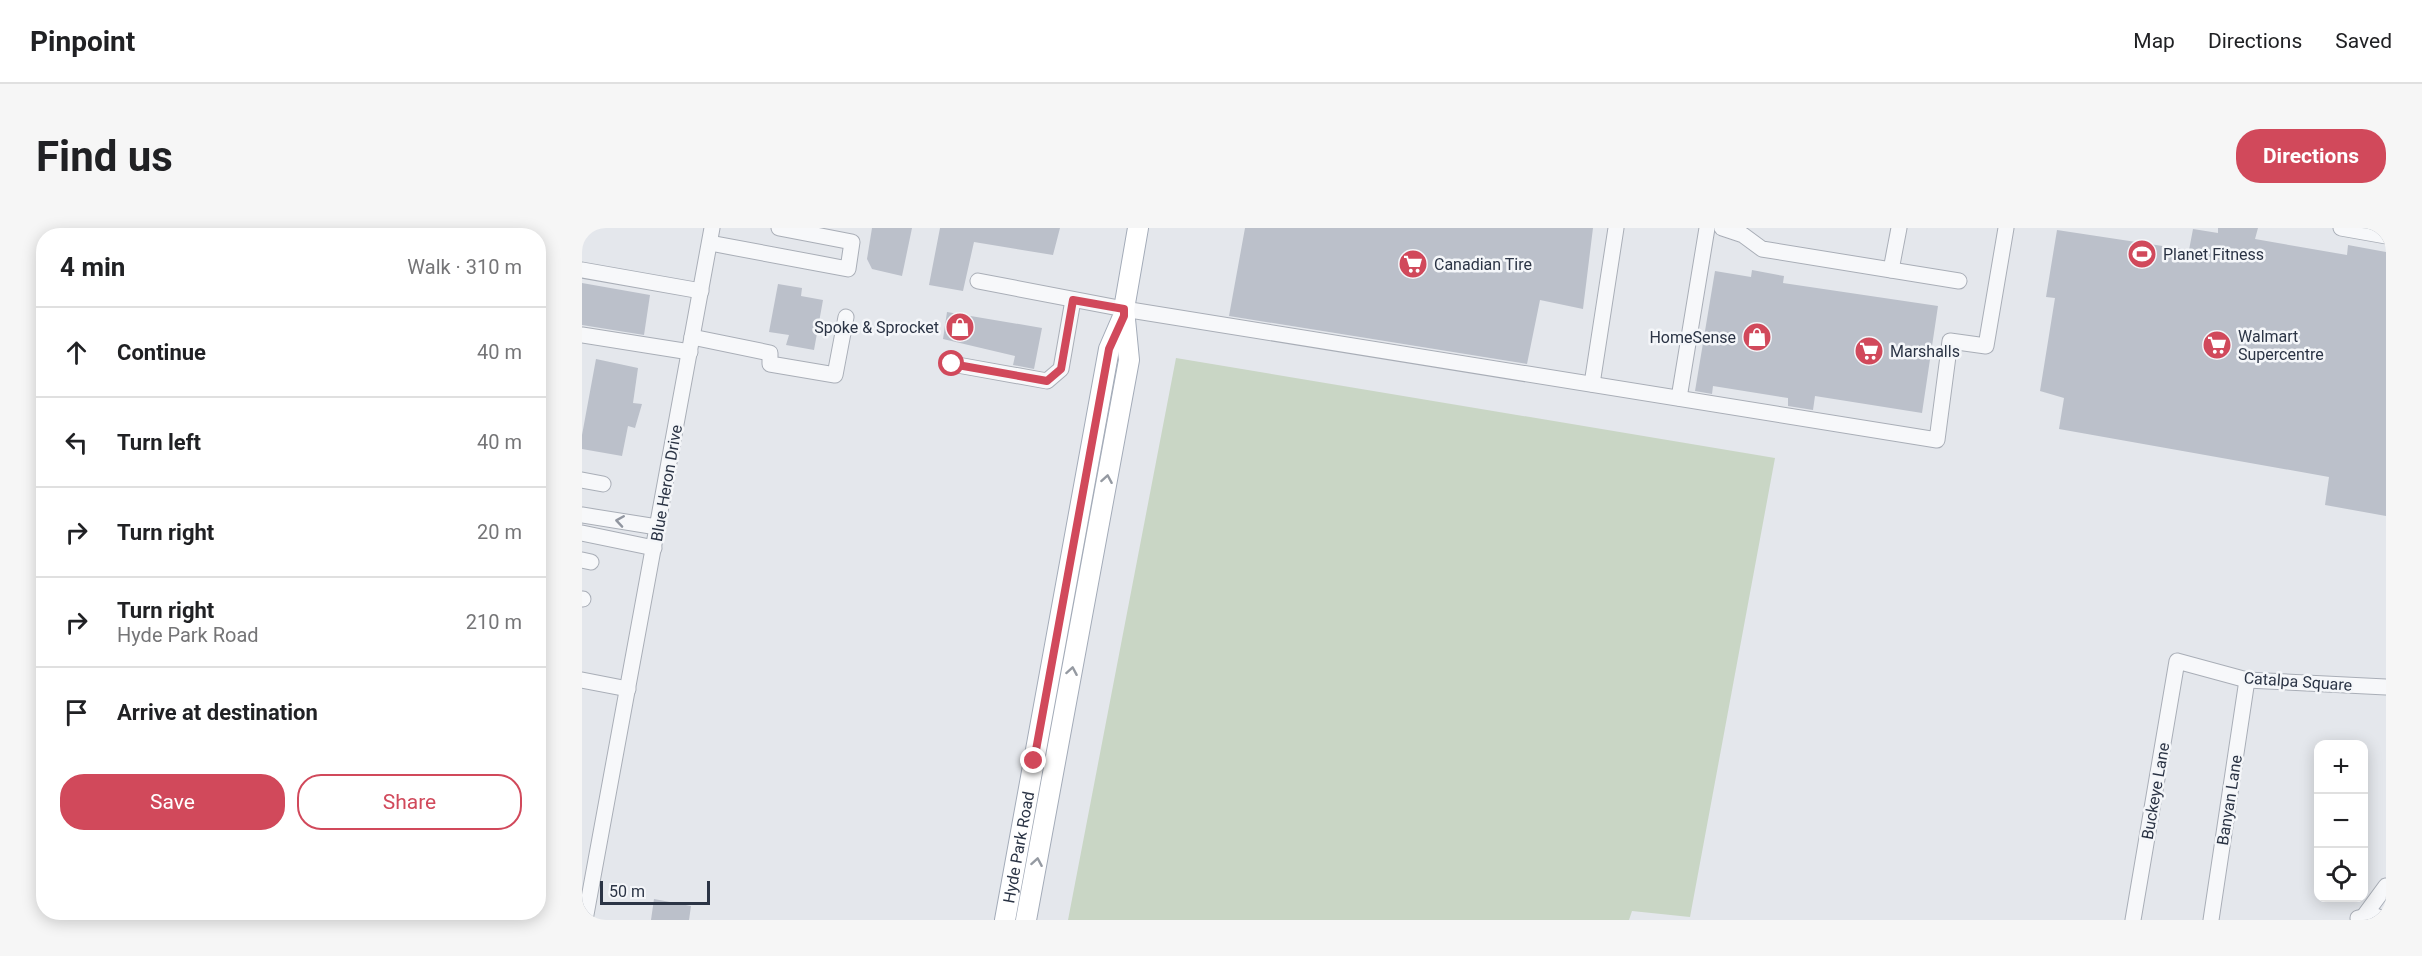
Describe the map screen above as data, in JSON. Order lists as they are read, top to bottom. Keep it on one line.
{"streets":{"main road":["Hyde Park Road"],"street":["Blue Heron Drive","Catalpa Square","Buckeye Lane","Banyan Lane"]},"crossings":[["Catalpa Square","Buckeye Lane"],["Catalpa Square","Banyan Lane"]],"places":{"sports":["Planet Fitness"],"supermarket":["Canadian Tire","Walmart Supercentre","Marshalls"],"shop":["Spoke & Sprocket","HomeSense"]},"scale_bar":"50 m","page":{"header":"Pinpoint","nav":["Map","Directions","Saved"],"buttons":["Directions",["Save","Share"]],"title":"Find us","heading":["4 min","Walk · 310 m"],"list":[["Continue","40 m"],["Turn left","40 m"],["Turn right","20 m"],["Turn right","Hyde Park Road","210 m"],"Arrive at destination"],"map_buttons":["+","−"],"scale":"50 m"}}
